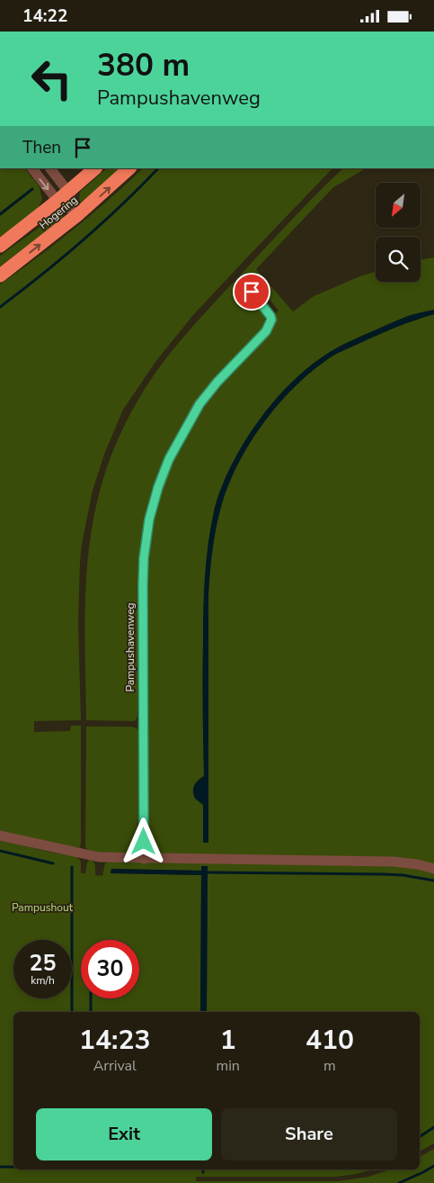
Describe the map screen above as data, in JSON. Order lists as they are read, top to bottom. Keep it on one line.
{"streets":{"highway":["Hogering"],"street":["Pampushavenweg"]},"parks":["Pampushout"],"north":"bottom left","page":{"status":"14:22","turn":["380 m","Pampushavenweg"],"then":"Then","speed":"25 km/h","limit":"30","eta":["14:23","Arrival","1","min","410","m"],"buttons":["Exit","Share"]}}
